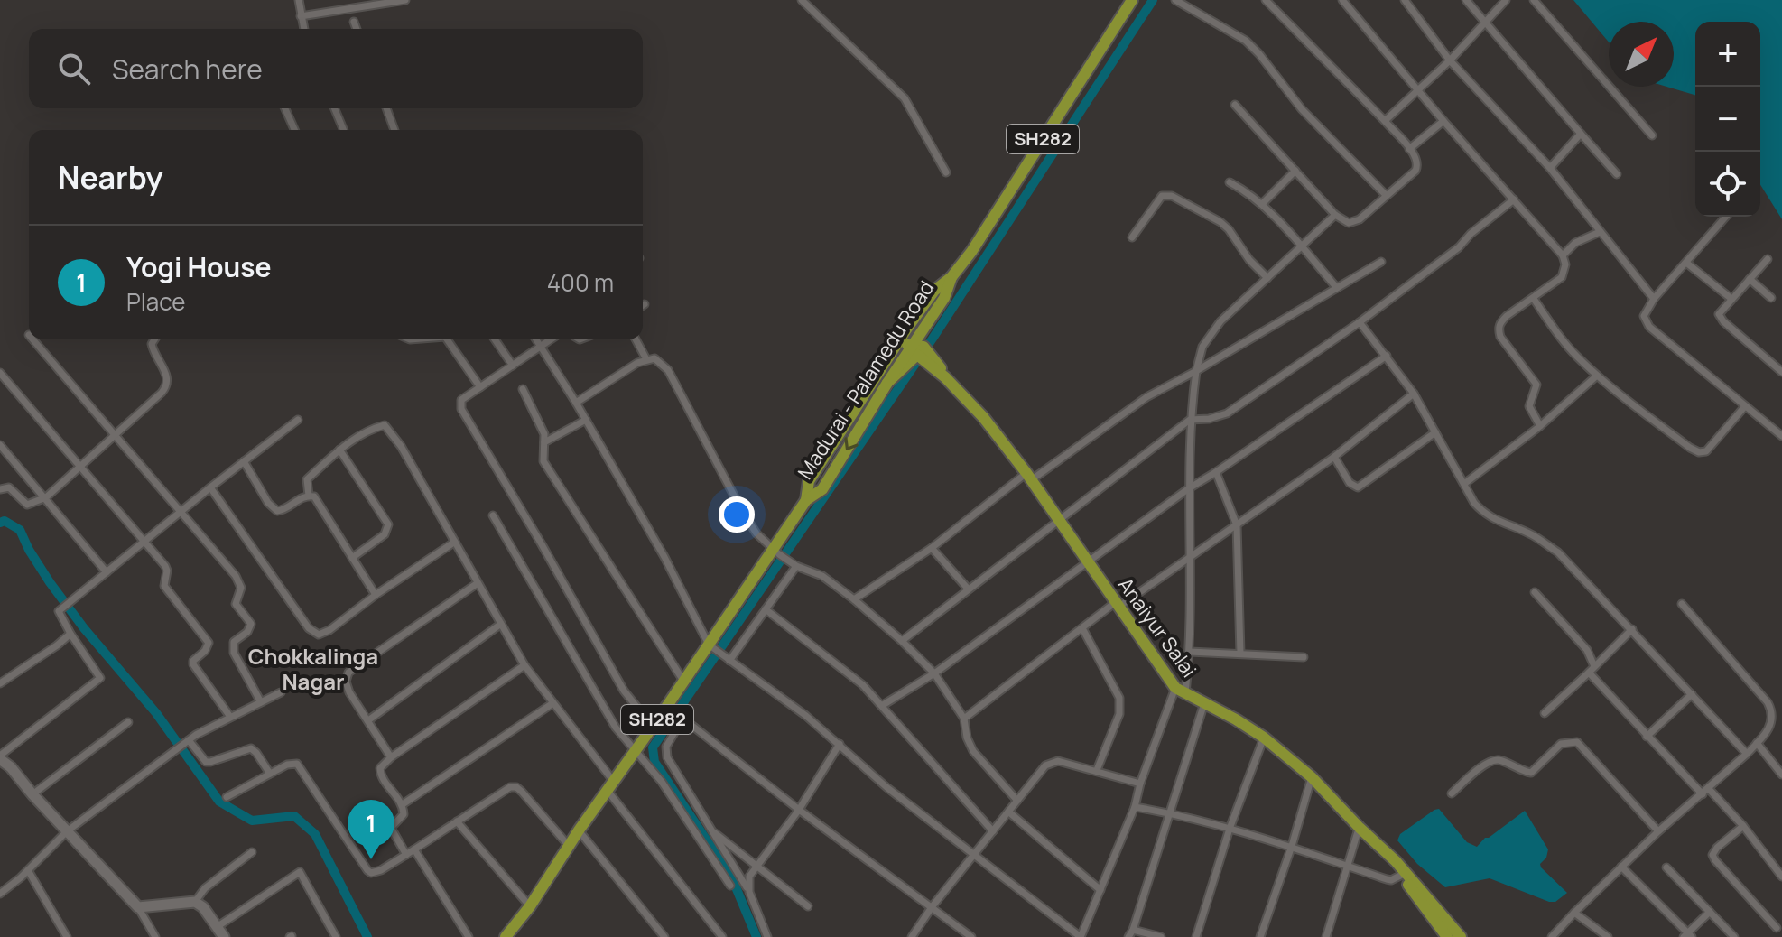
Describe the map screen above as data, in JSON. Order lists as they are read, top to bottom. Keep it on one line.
{"streets":{"main road":["SH282","Madurai - Palamedu Road","Anaiyur Salai"]},"crossings":[["Madurai - Palamedu Road","Anaiyur Salai"]],"districts":["Chokkalinga Nagar"],"north":"top right","page":{"map_buttons":["+","−"],"search":"Search here","heading":"Nearby","list":[{"mark":"1","name":"Yogi House","note":"Place","value":"400 m"}],"pins":"1"}}
